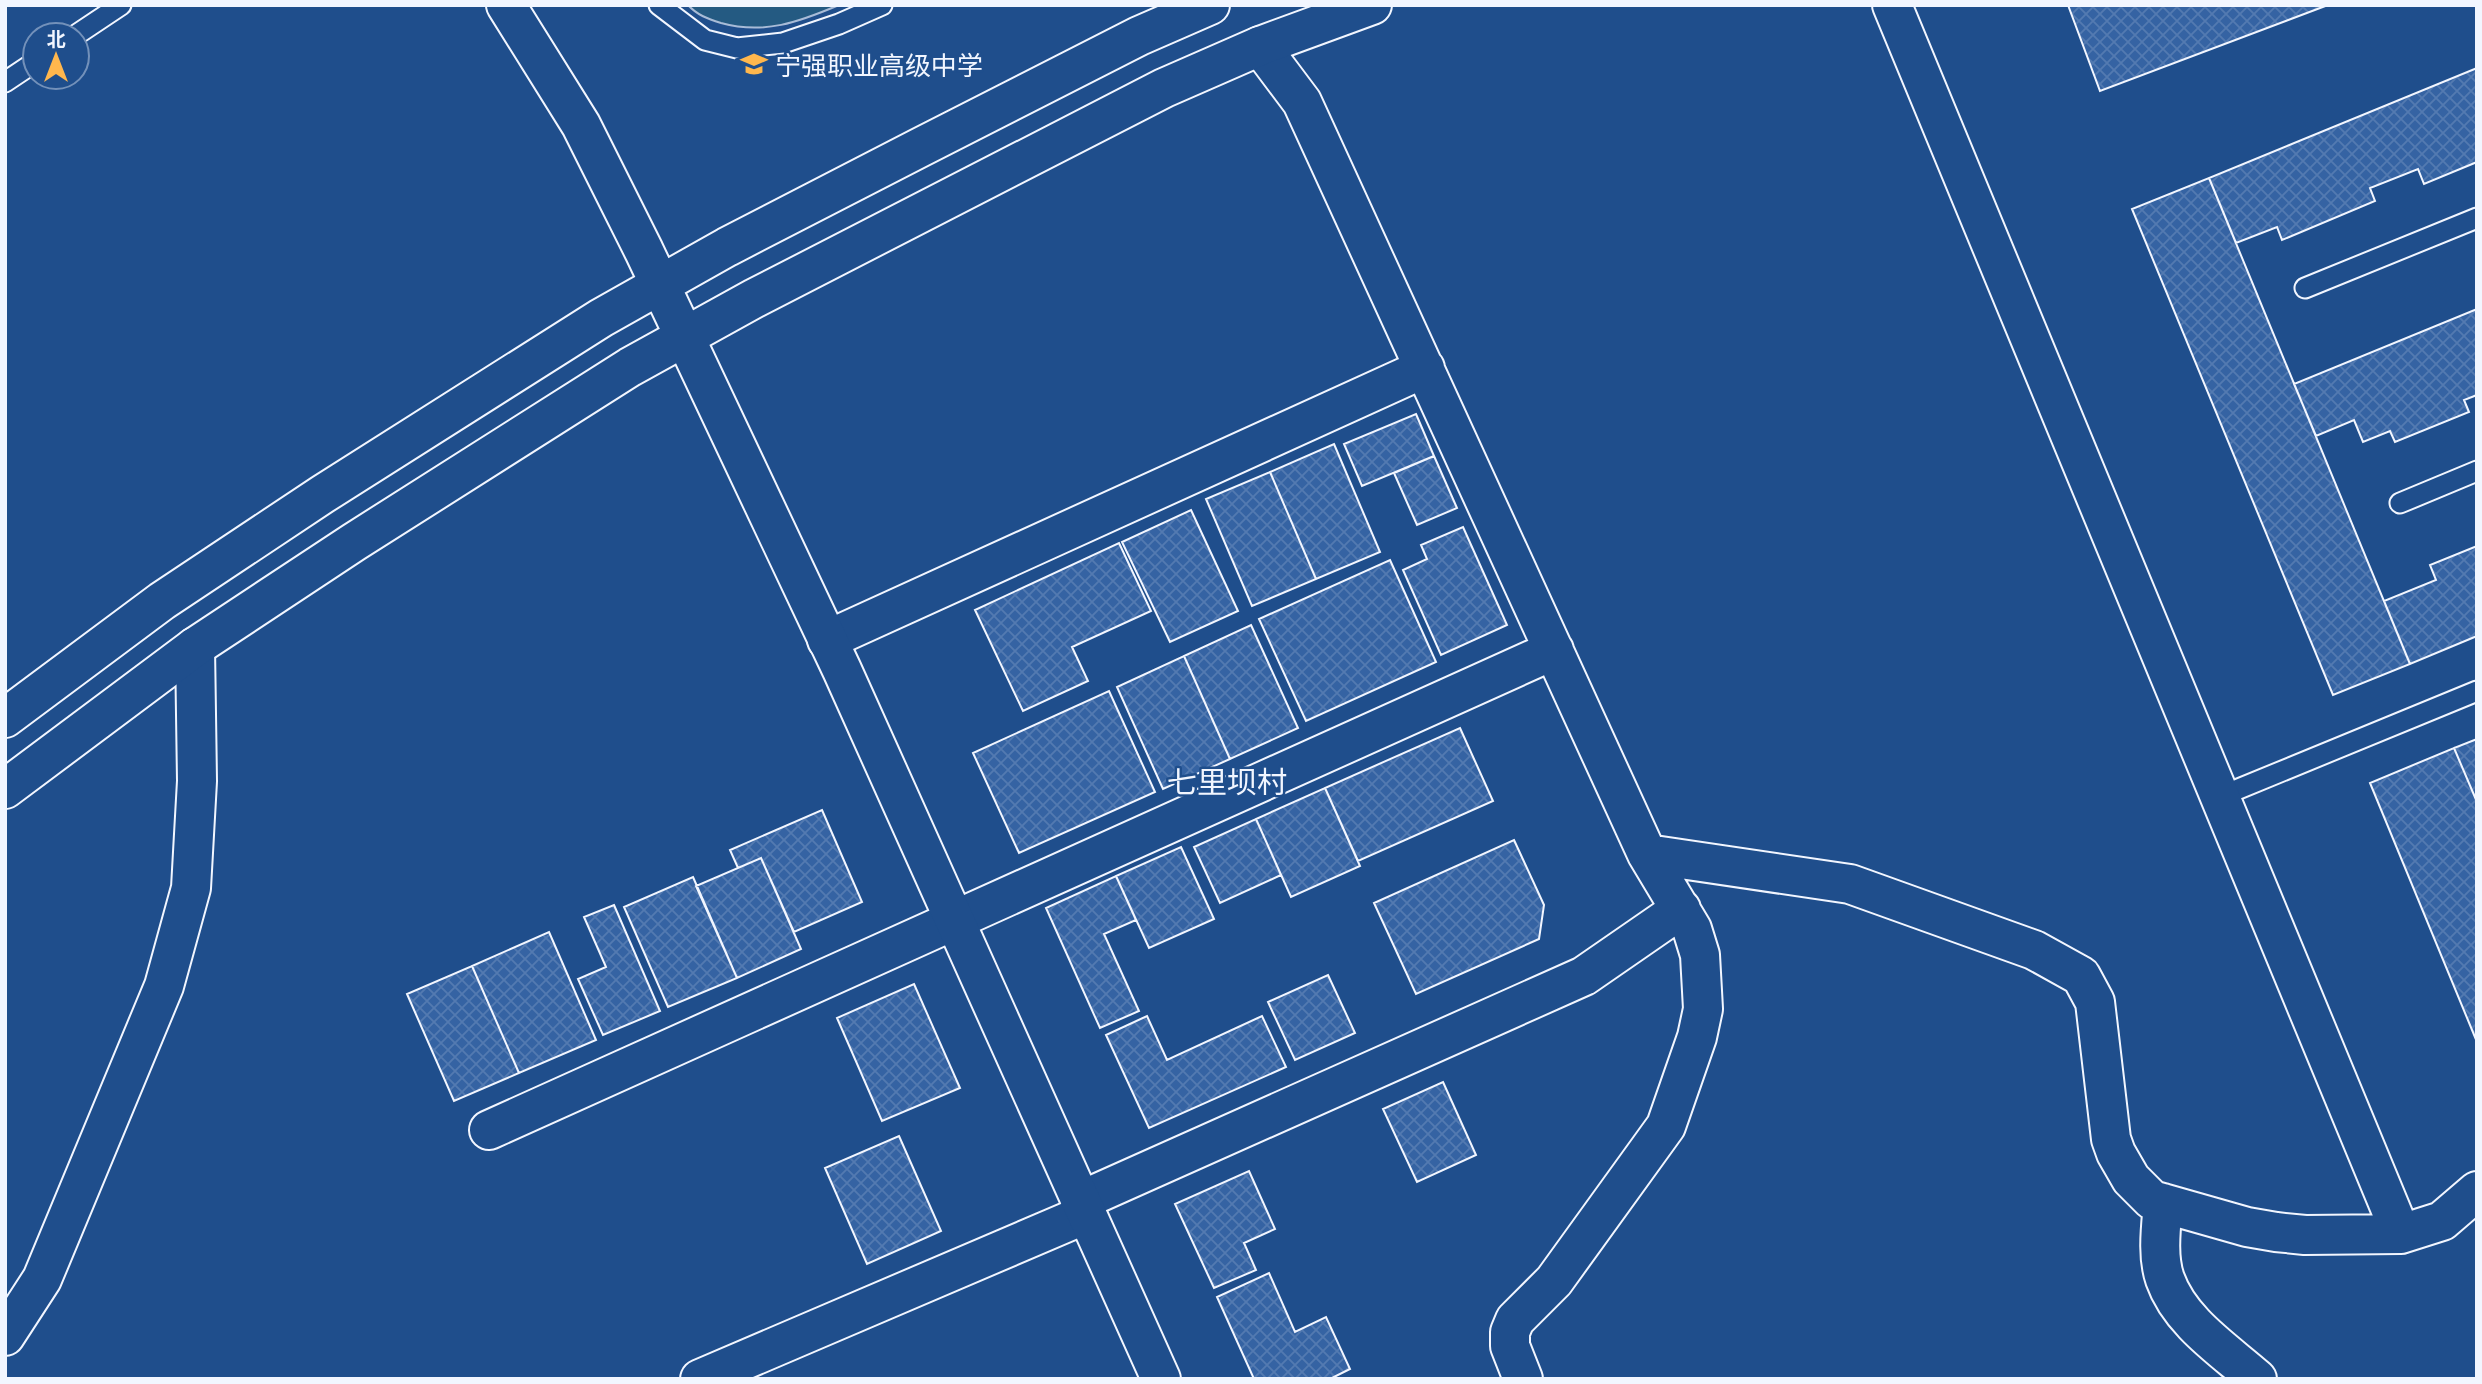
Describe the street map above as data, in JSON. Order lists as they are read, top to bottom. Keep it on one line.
{"districts":["七里坝村"],"places":{"school or university":["宁强职业高级中学"]},"north":"top"}
